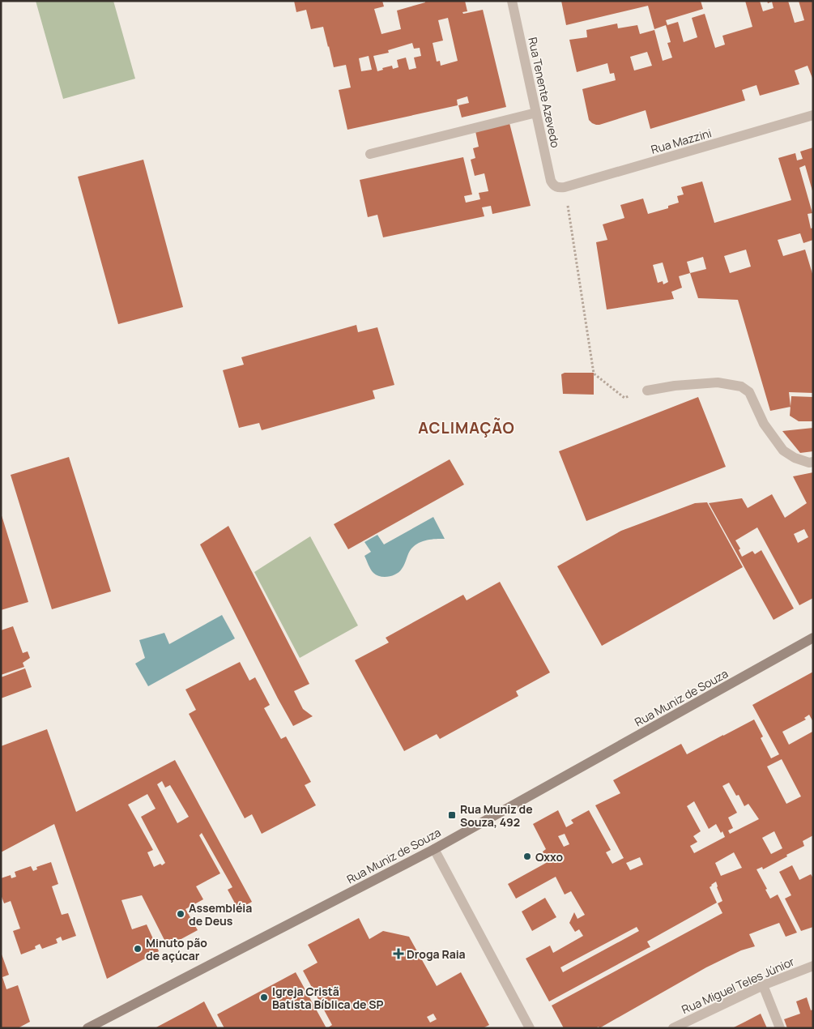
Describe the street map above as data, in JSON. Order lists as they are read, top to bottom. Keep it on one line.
{"streets":{"street":["Rua Tenente Azevedo","Rua Mazzini","Rua Muniz de Souza","Rua Miguel Teles Júnior"]},"crossings":[["Rua Tenente Azevedo","Rua Mazzini"]],"districts":["ACLIMAÇÃO"],"places":{"transit":["Rua Muniz de Souza, 492"],"other":["Oxxo","Assembléia de Deus","Minuto pão de açúcar","Igreja Cristã Batista Bíblica de SP"],"health":["Droga Raia"]}}
